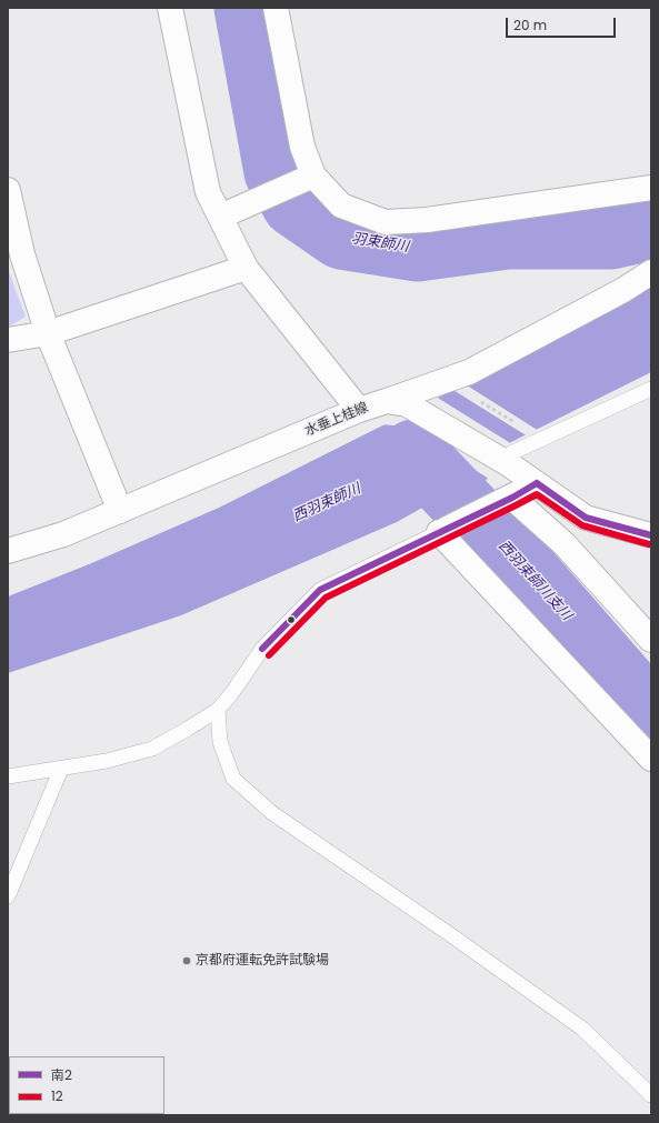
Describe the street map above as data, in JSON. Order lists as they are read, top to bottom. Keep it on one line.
{"streets":{"street":["水垂上桂線"]},"water":["羽束師川","西羽束師川","西羽束師川支川"],"places":["京都府運転免許試験場"],"lines":["transit line 南2","transit line 12"],"legend":["南2","12"],"scale_bar":"20 m"}
